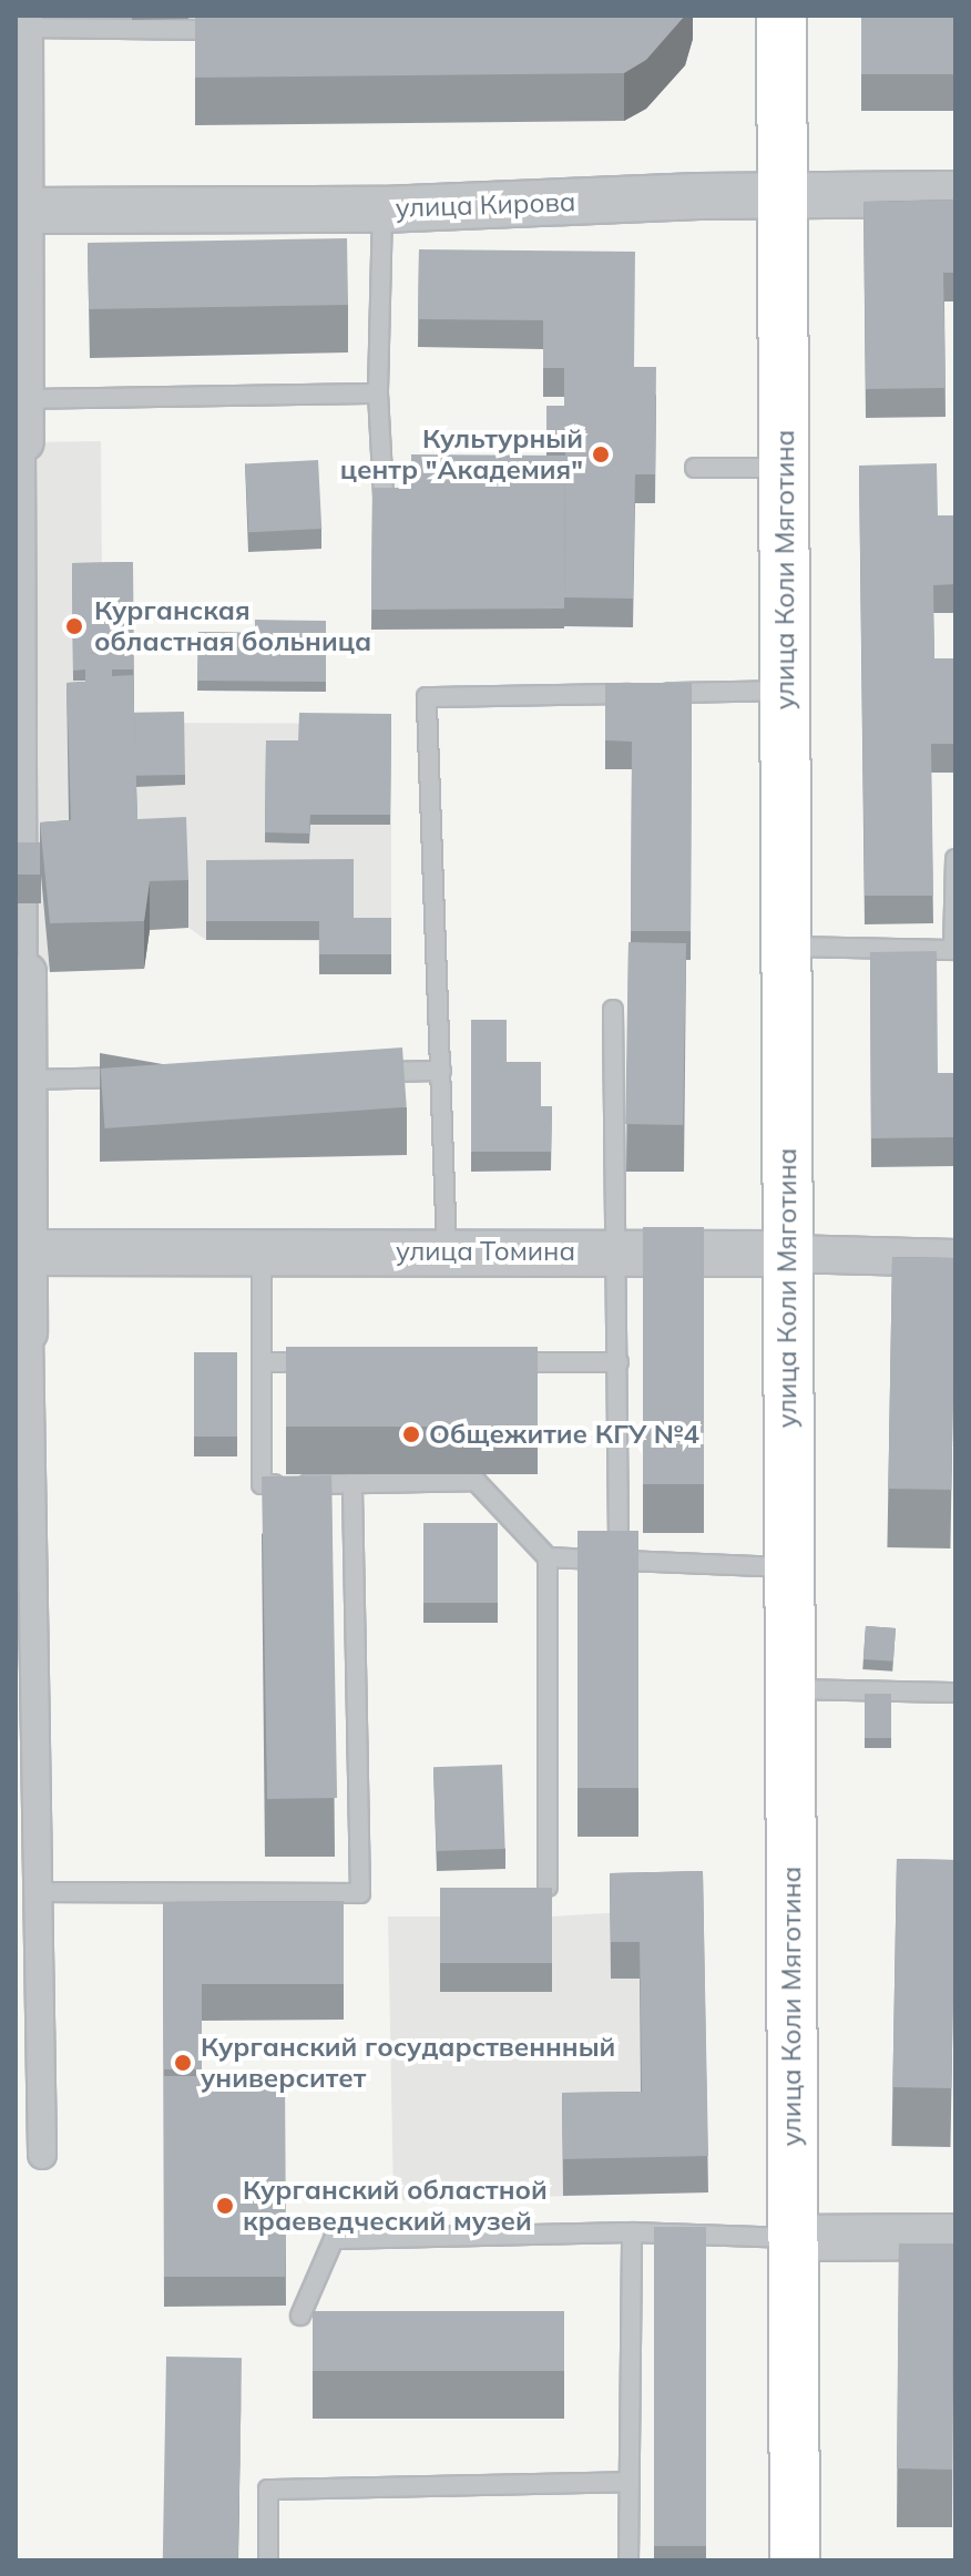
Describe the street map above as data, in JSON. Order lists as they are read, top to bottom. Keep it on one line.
{"streets":{"main road":["улица Коли Мяготина"],"street":["улица Кирова","улица Томина"]},"crossings":[["улица Кирова","улица Коли Мяготина"],["улица Коли Мяготина","улица Томина"]],"places":["Культурный центр \"Академия\"","Курганская областная больница","Общежитие КГУ №4","Курганский государственнный университет","Курганский областной краеведческий музей"]}
